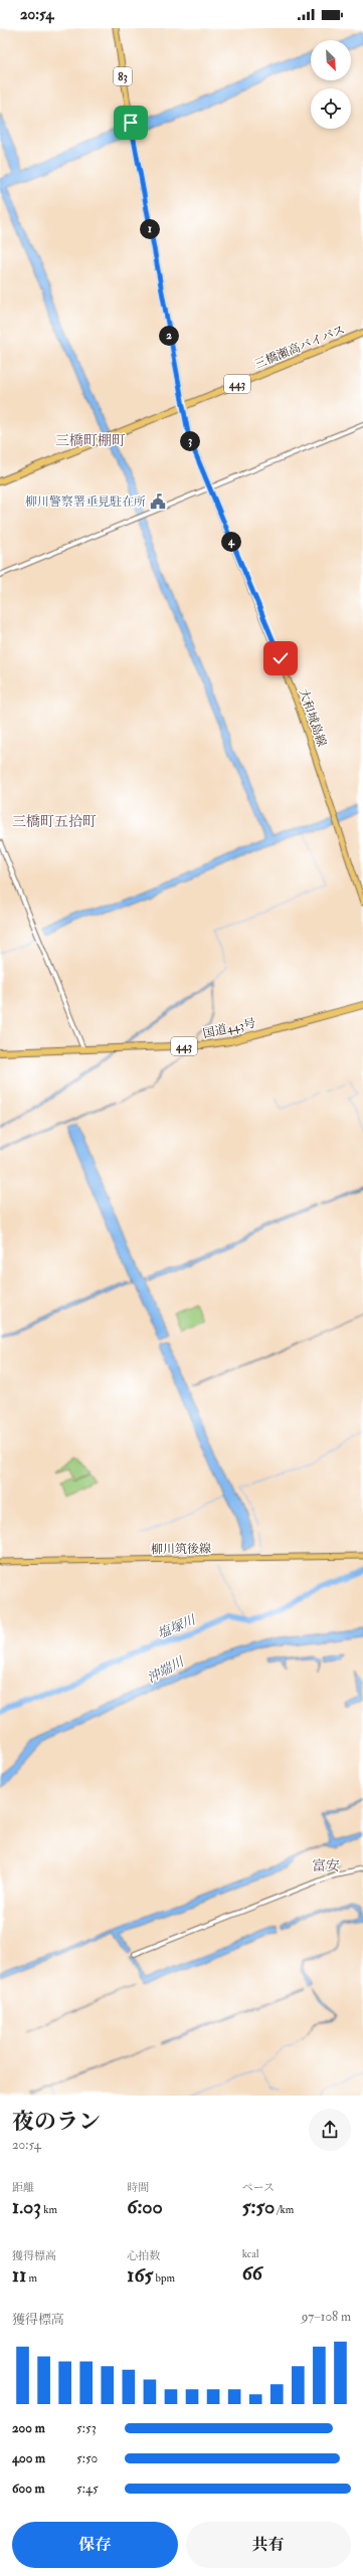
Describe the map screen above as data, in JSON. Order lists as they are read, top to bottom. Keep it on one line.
{"streets":{"highway":["三橋瀬高バイパス","443","国道443号"],"main road":["83","大和城島線","柳川筑後線"]},"crossings":[["三橋瀬高バイパス","大和城島線"]],"districts":["三橋町棚町","三橋町五拾町","富安"],"water":["塩塚川","沖端川"],"places":{"public building":["柳川警察署垂見駐在所"]},"north":"bottom right","page":{"status":"20:54","pins":["1","2","3","4"],"heading":["夜のラン","20:54"],"stats":[["距離","1.03 km"],["時間","6:00"],["ペース","5:50 /km"],["獲得標高","11 m"],["心拍数","165 bpm"],["kcal","66"]],"chart":["獲得標高","97–108 m"],"list":[{"name":"200 m","note":"5:53"},{"name":"400 m","note":"5:50"},{"name":"600 m","note":"5:45"}],"buttons":["保存","共有"]}}
